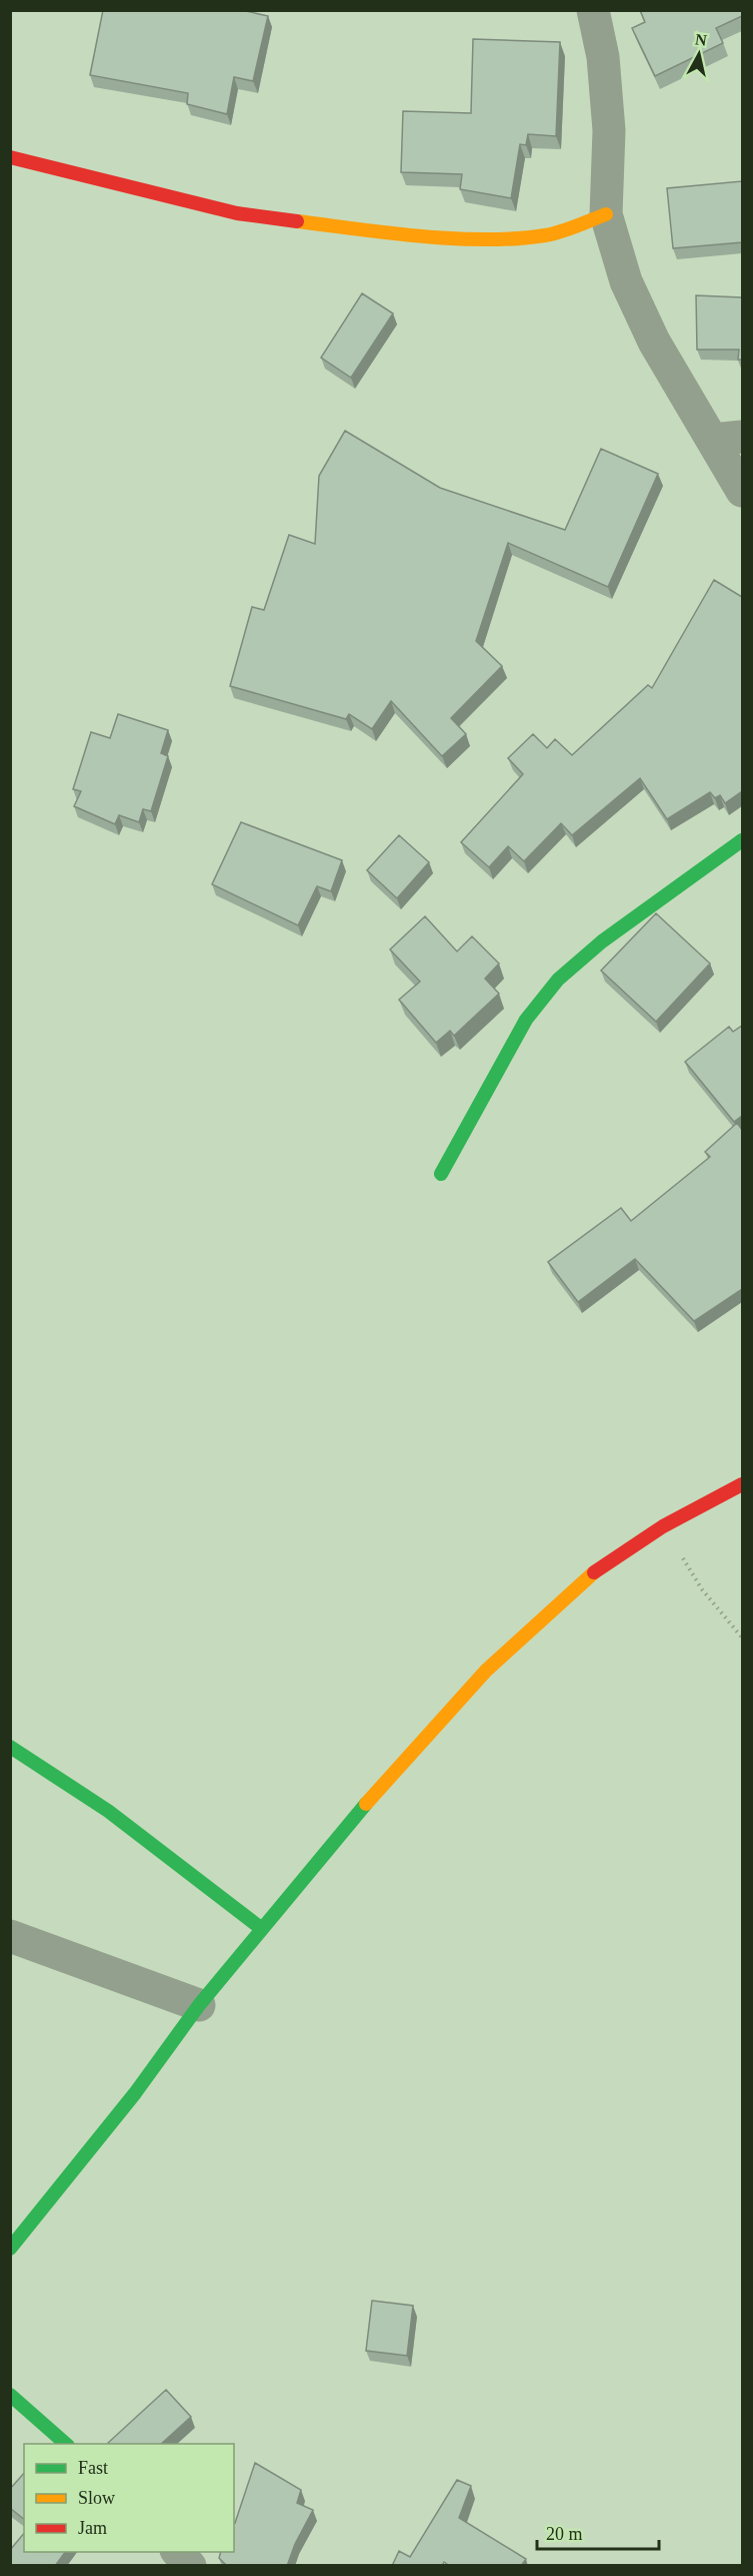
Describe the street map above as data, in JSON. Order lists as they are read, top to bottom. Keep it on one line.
{"legend":["Fast","Slow","Jam"],"scale_bar":"20 m","north":"top"}
